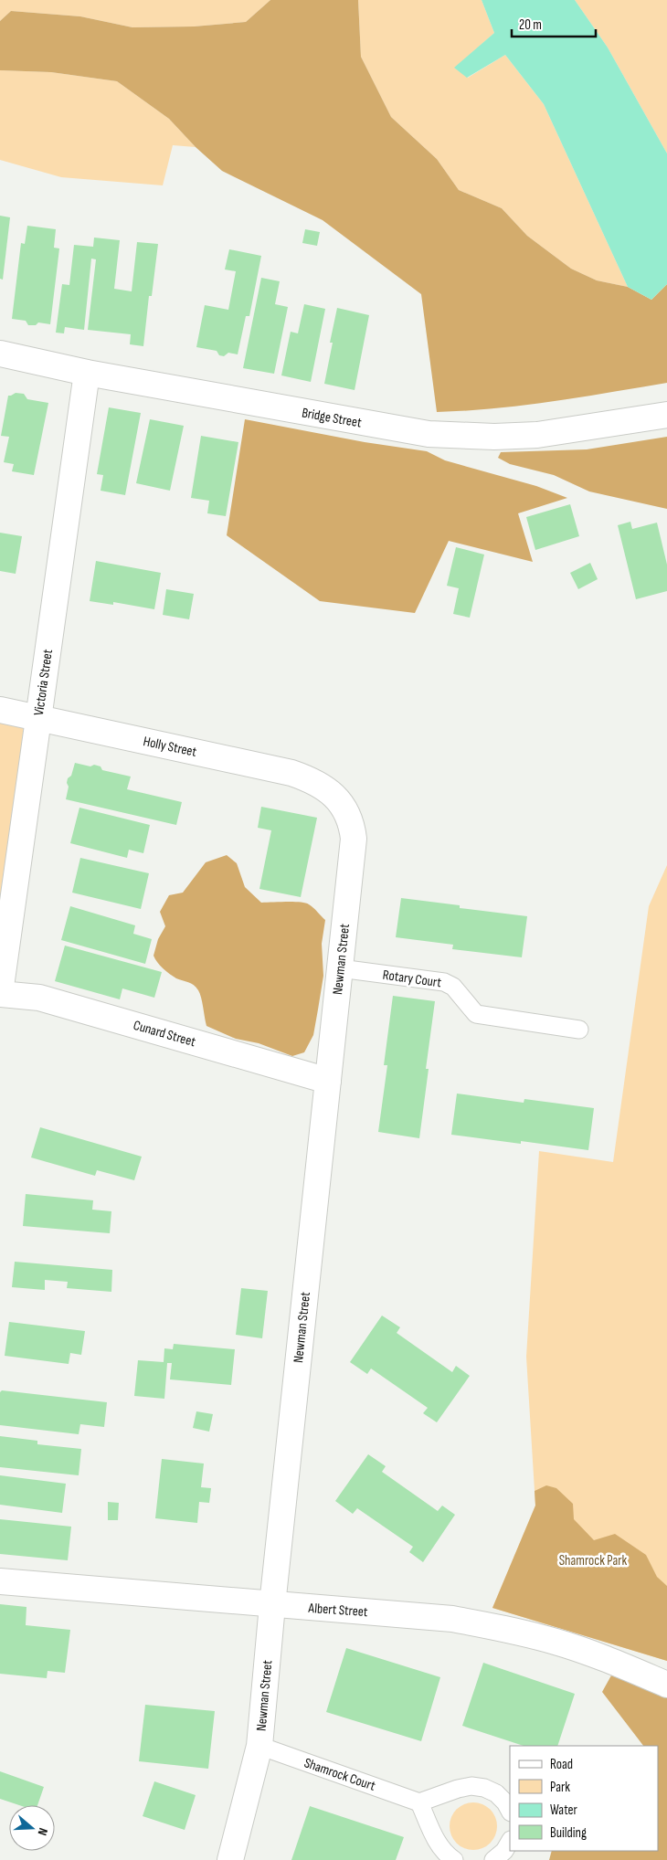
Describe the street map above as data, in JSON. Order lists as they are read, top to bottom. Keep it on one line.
{"streets":{"street":["Bridge Street","Victoria Street","Holly Street","Newman Street","Cunard Street","Albert Street"],"lane":["Rotary Court","Shamrock Court"]},"crossings":[["Bridge Street","Victoria Street"],["Victoria Street","Holly Street"],["Victoria Street","Cunard Street"],["Holly Street","Newman Street"],["Newman Street","Rotary Court"],["Newman Street","Cunard Street"],["Newman Street","Albert Street"],["Newman Street","Shamrock Court"]],"parks":["Shamrock Park"],"legend":["Road","Park","Water","Building"],"scale_bar":"20 m","north":"right"}
